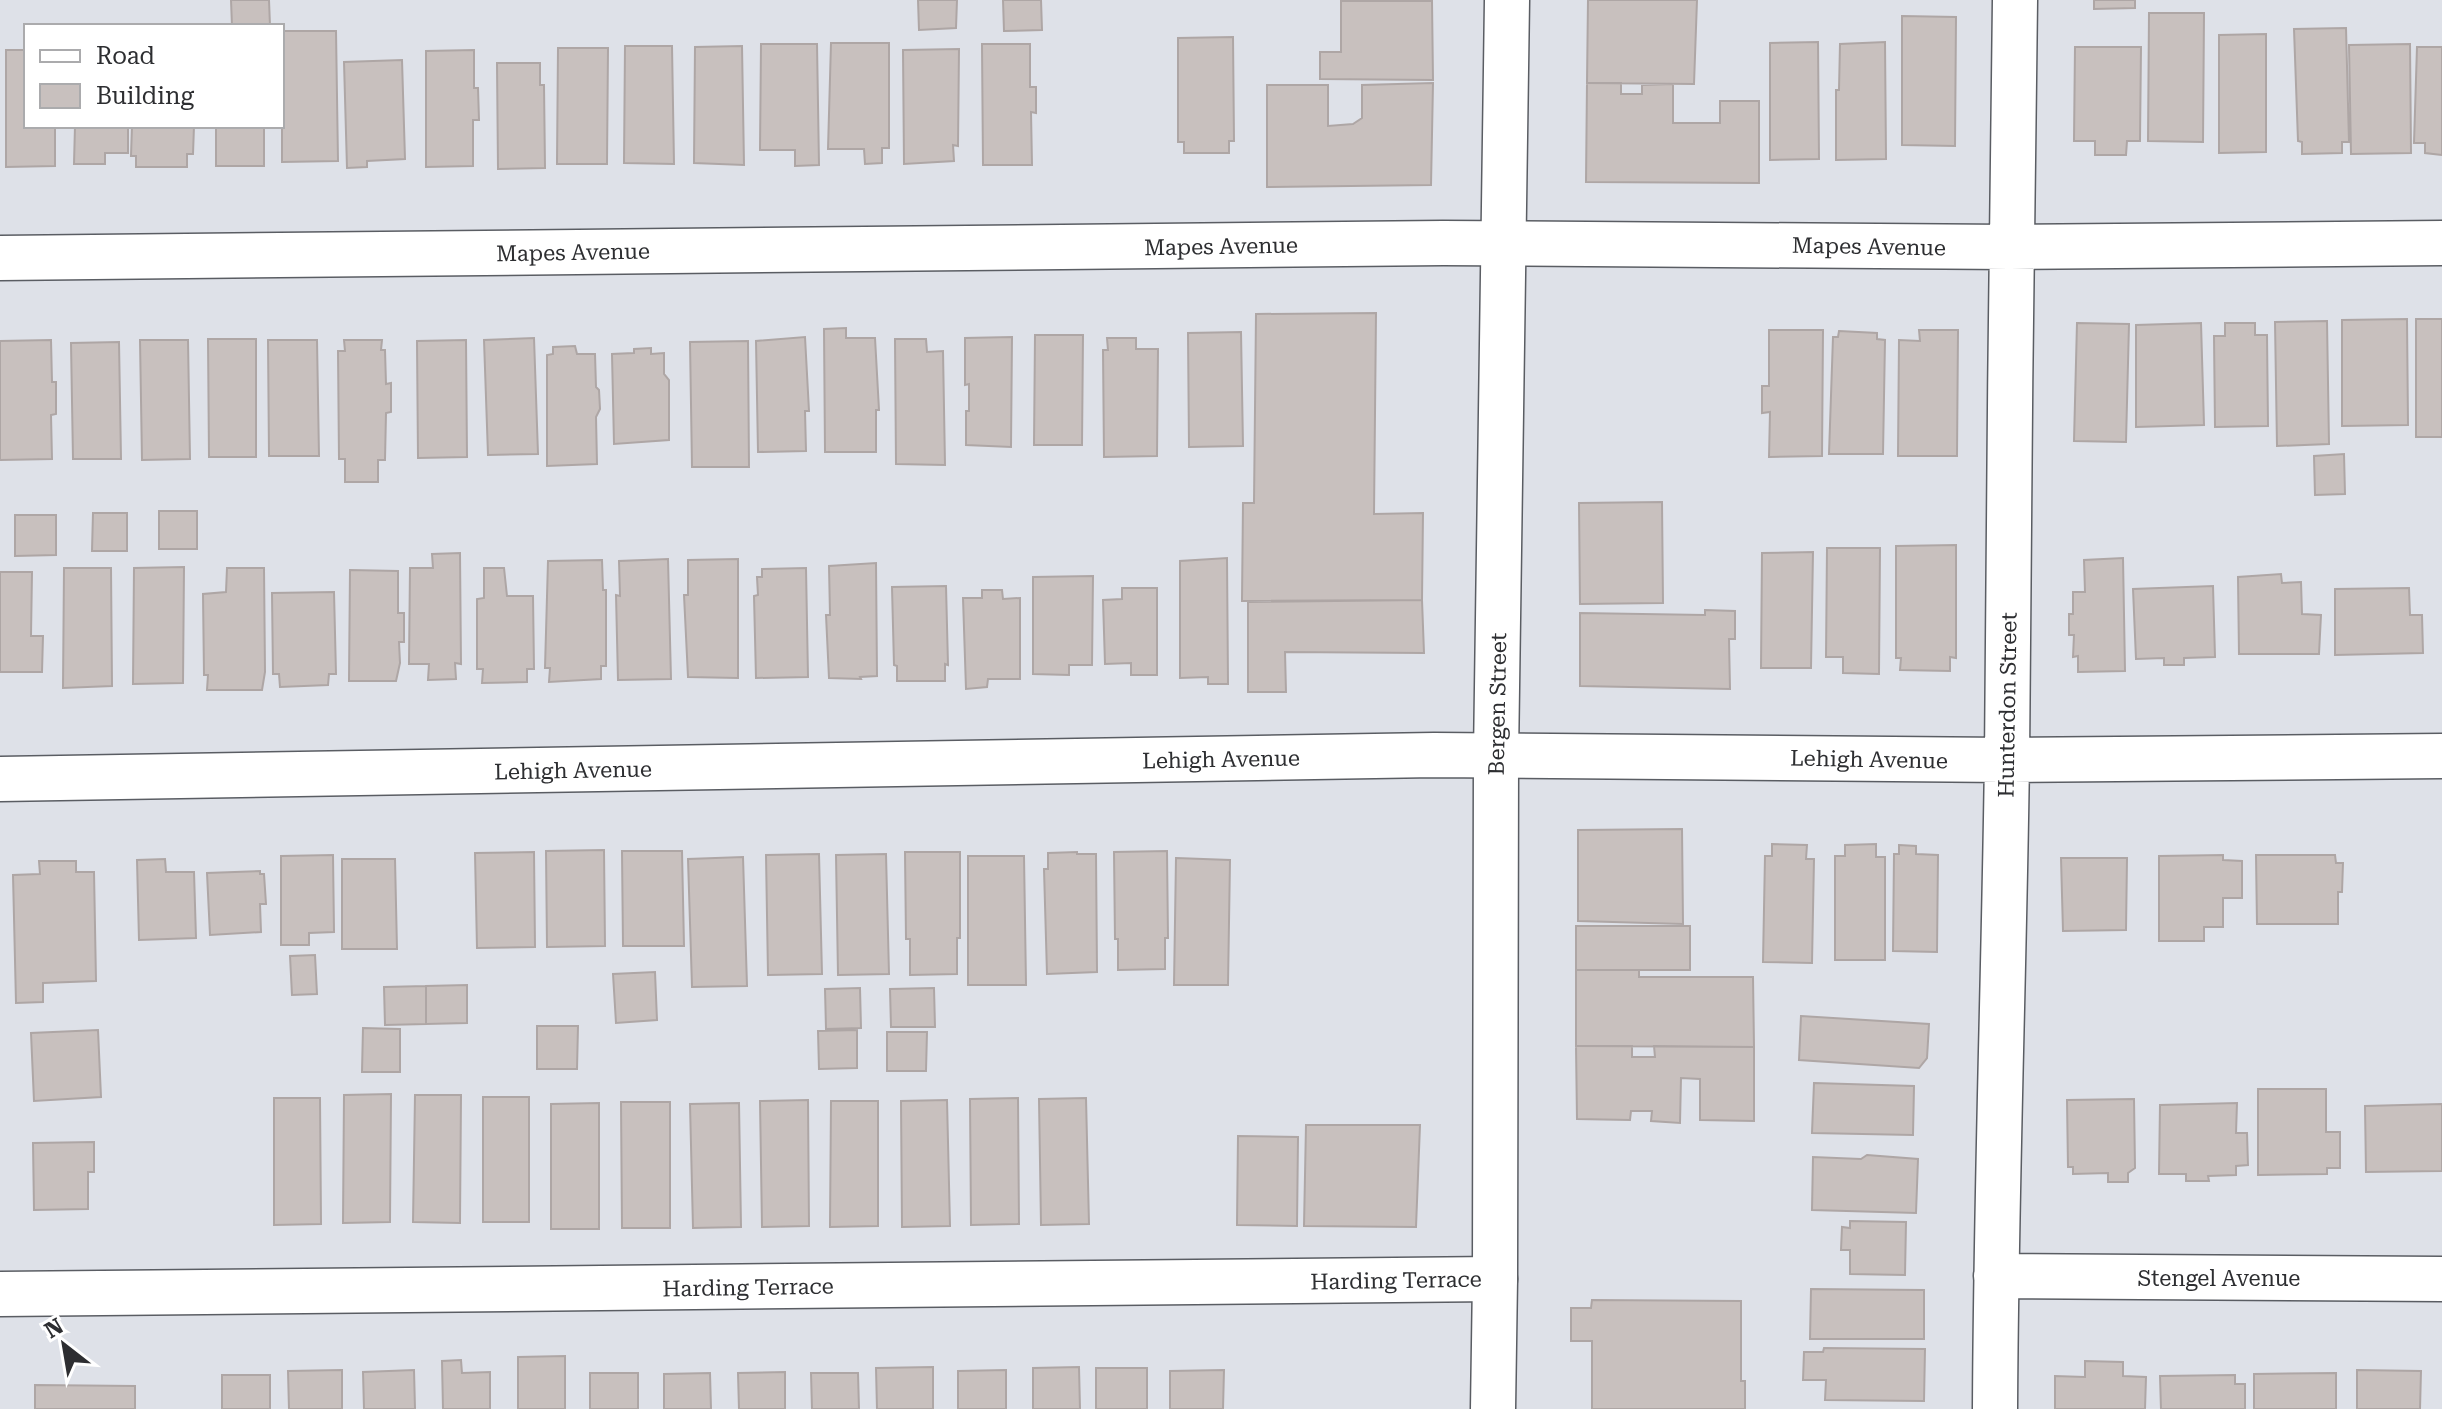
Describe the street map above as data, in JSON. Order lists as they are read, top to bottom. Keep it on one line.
{"streets":{"street":["Mapes Avenue","Bergen Street","Hunterdon Street","Lehigh Avenue","Stengel Avenue","Harding Terrace"]},"crossings":[["Mapes Avenue","Bergen Street"],["Mapes Avenue","Hunterdon Street"],["Bergen Street","Lehigh Avenue"],["Bergen Street","Harding Terrace"],["Hunterdon Street","Lehigh Avenue"],["Hunterdon Street","Stengel Avenue"]],"legend":["Road","Building"],"north":"top left"}
